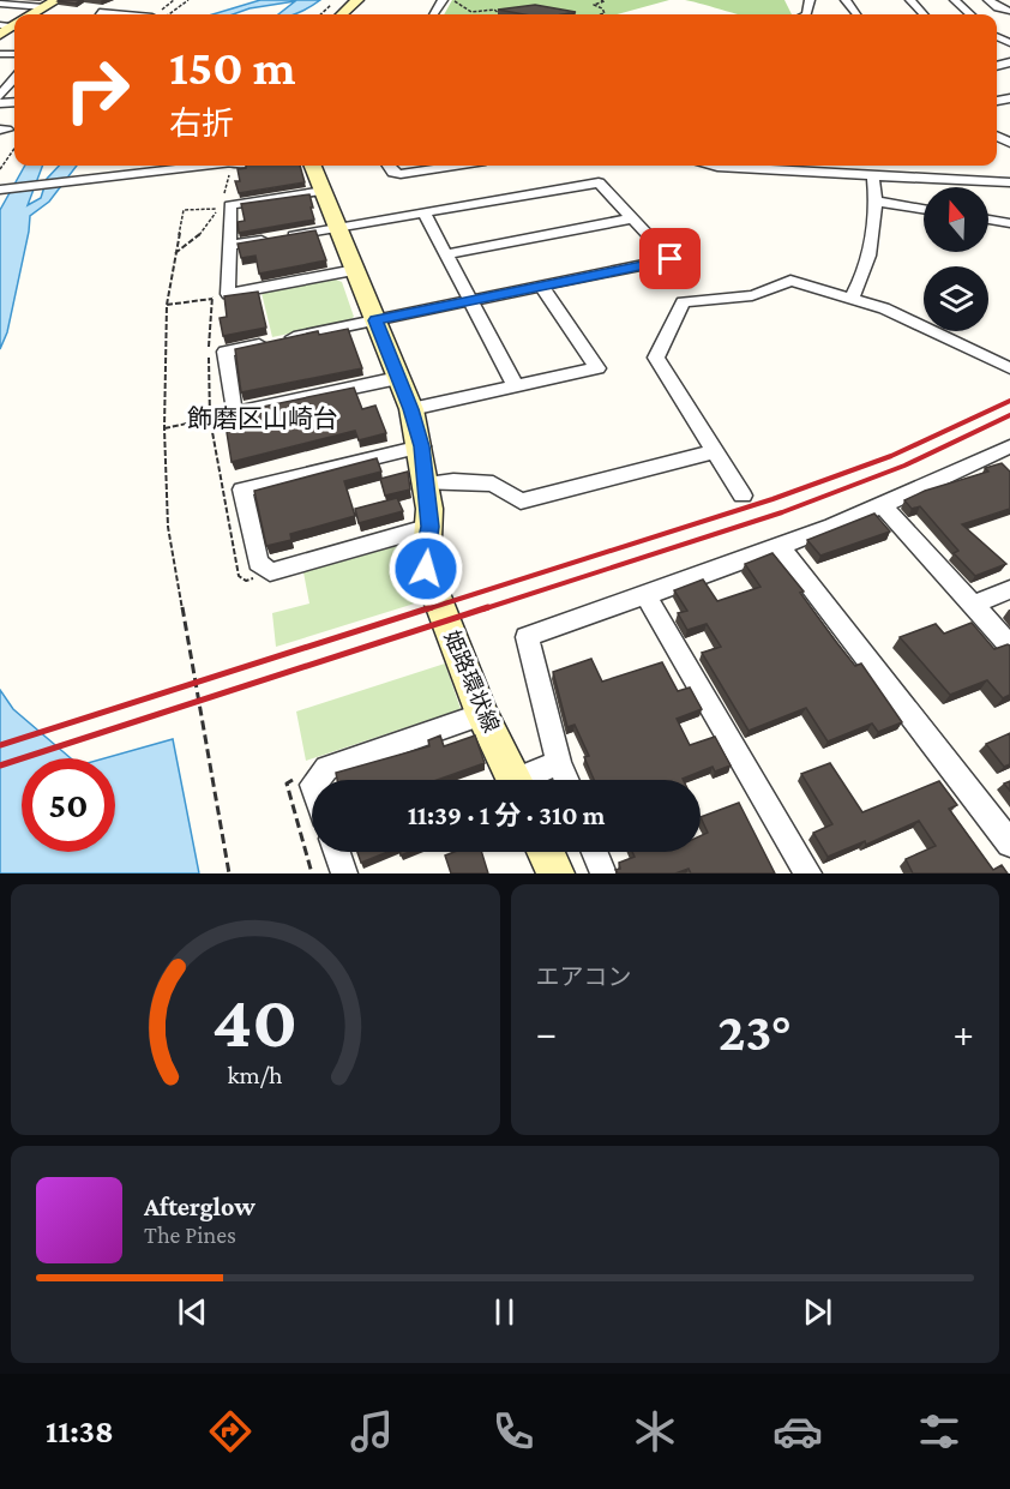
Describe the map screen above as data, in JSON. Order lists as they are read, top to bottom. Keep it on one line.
{"streets":{"main road":["姫路環状線"]},"districts":["飾磨区山崎台"],"north":"top","page":{"turn":["150 m","右折"],"limit":"50","trip":"11:39 · 1 分 · 310 m","tile":"エアコン","heat":["−","23°","+"],"song":["Afterglow","The Pines"],"tabs":"11:38","gauge":["40","km/h"]}}
